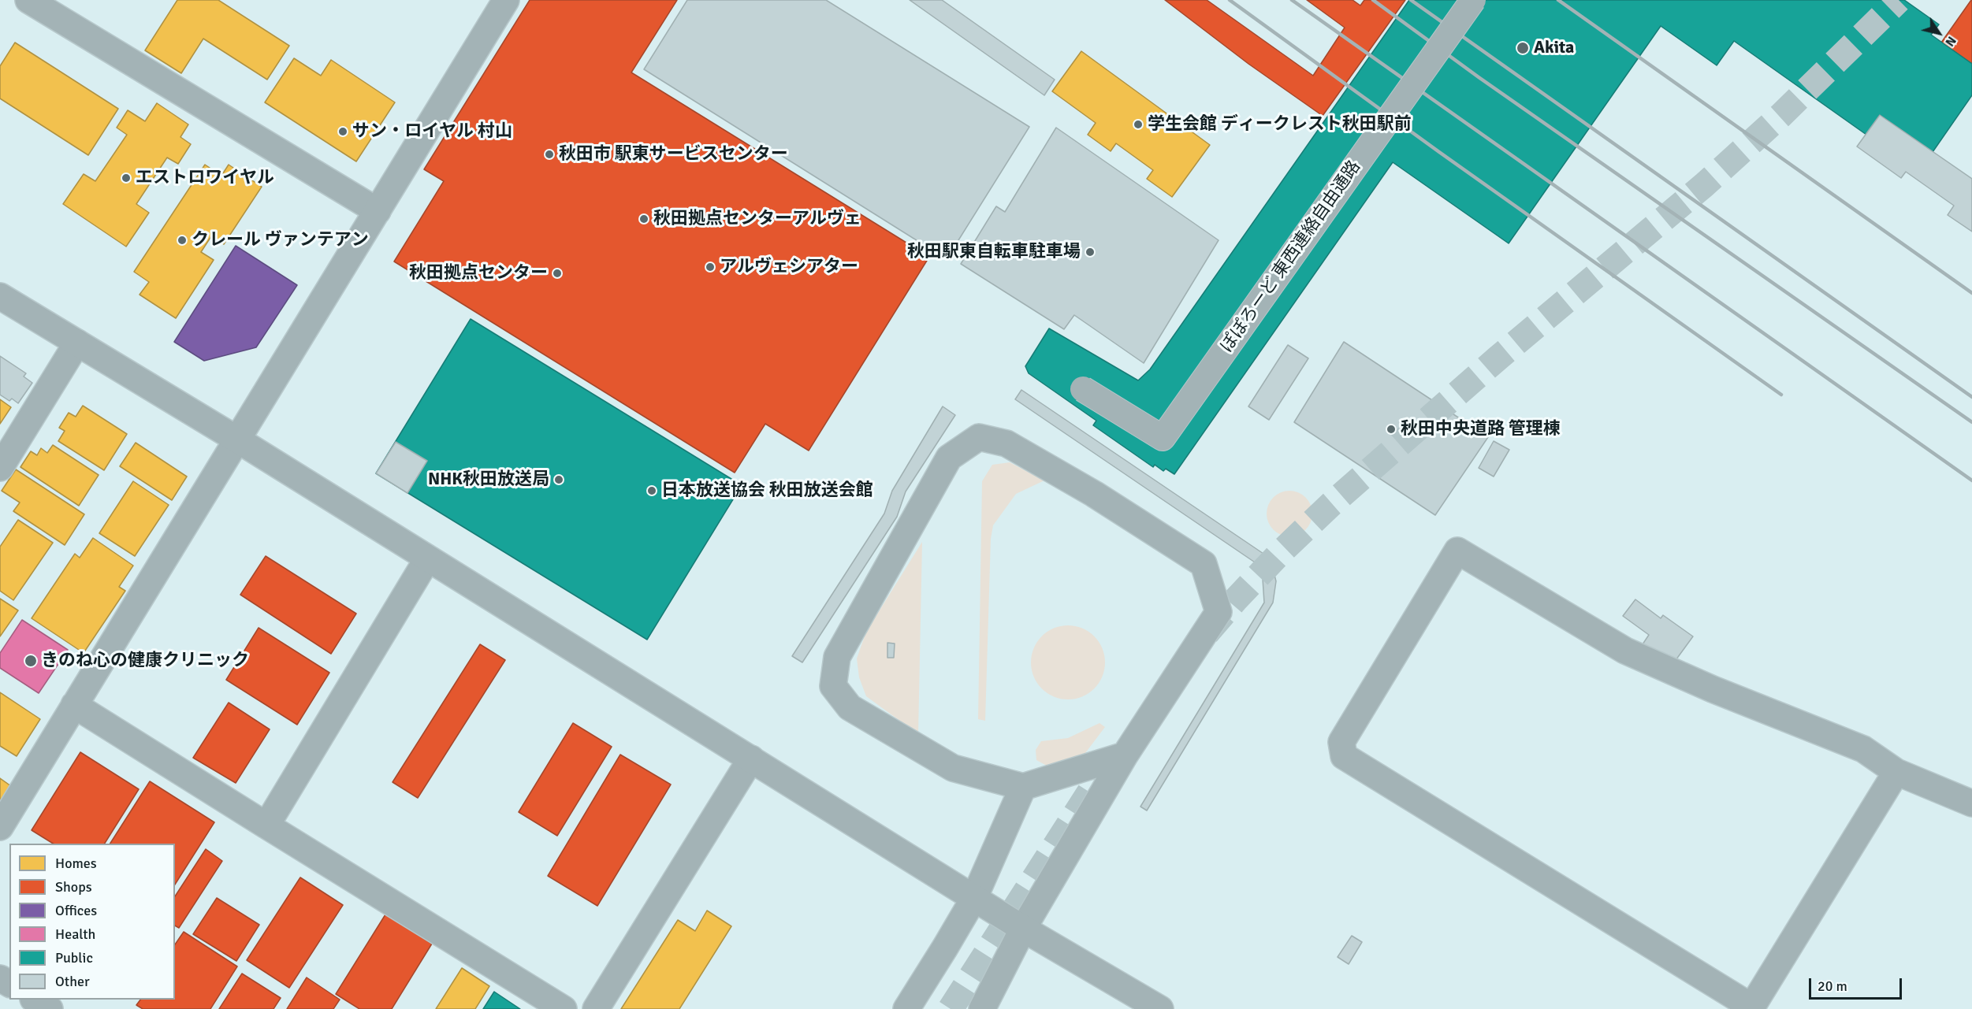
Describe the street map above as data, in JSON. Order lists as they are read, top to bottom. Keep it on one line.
{"streets":{"street":["ぽぽろーど 東西連絡自由通路"]},"places":["Akita","学生会館 ディークレスト秋田駅前","サン・ロイヤル 村山","秋田市 駅東サービスセンター","エストロワイヤル","秋田拠点センターアルヴェ","クレール ヴァンテアン","秋田駅東自転車駐車場","アルヴェシアター","秋田拠点センター","秋田中央道路 管理棟","NHK秋田放送局","日本放送協会 秋田放送会館","きのね心の健康クリニック"],"legend":["Homes","Shops","Offices","Health","Public","Other"],"scale_bar":"20 m","north":"bottom right"}
